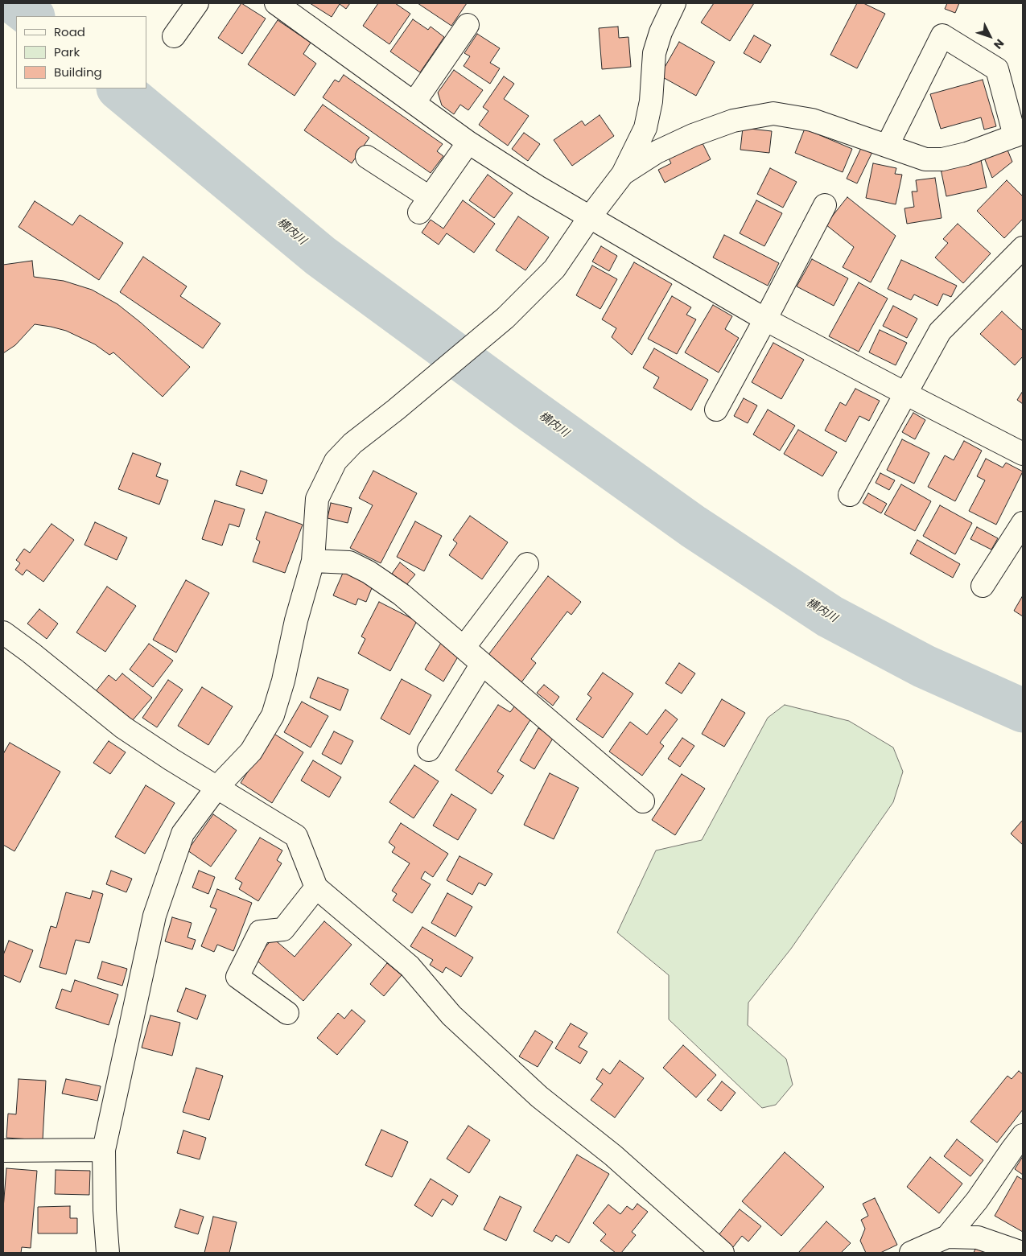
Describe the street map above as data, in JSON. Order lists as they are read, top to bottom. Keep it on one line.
{"water":["横内川"],"legend":["Road","Park","Building"],"north":"bottom right"}
